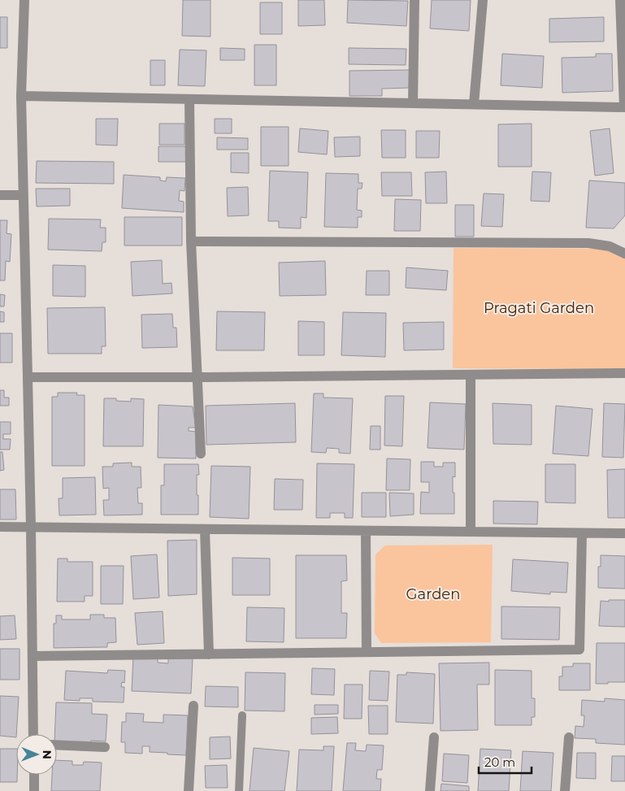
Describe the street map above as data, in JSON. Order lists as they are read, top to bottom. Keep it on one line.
{"parks":["Pragati Garden","Garden"],"scale_bar":"20 m","north":"right"}
